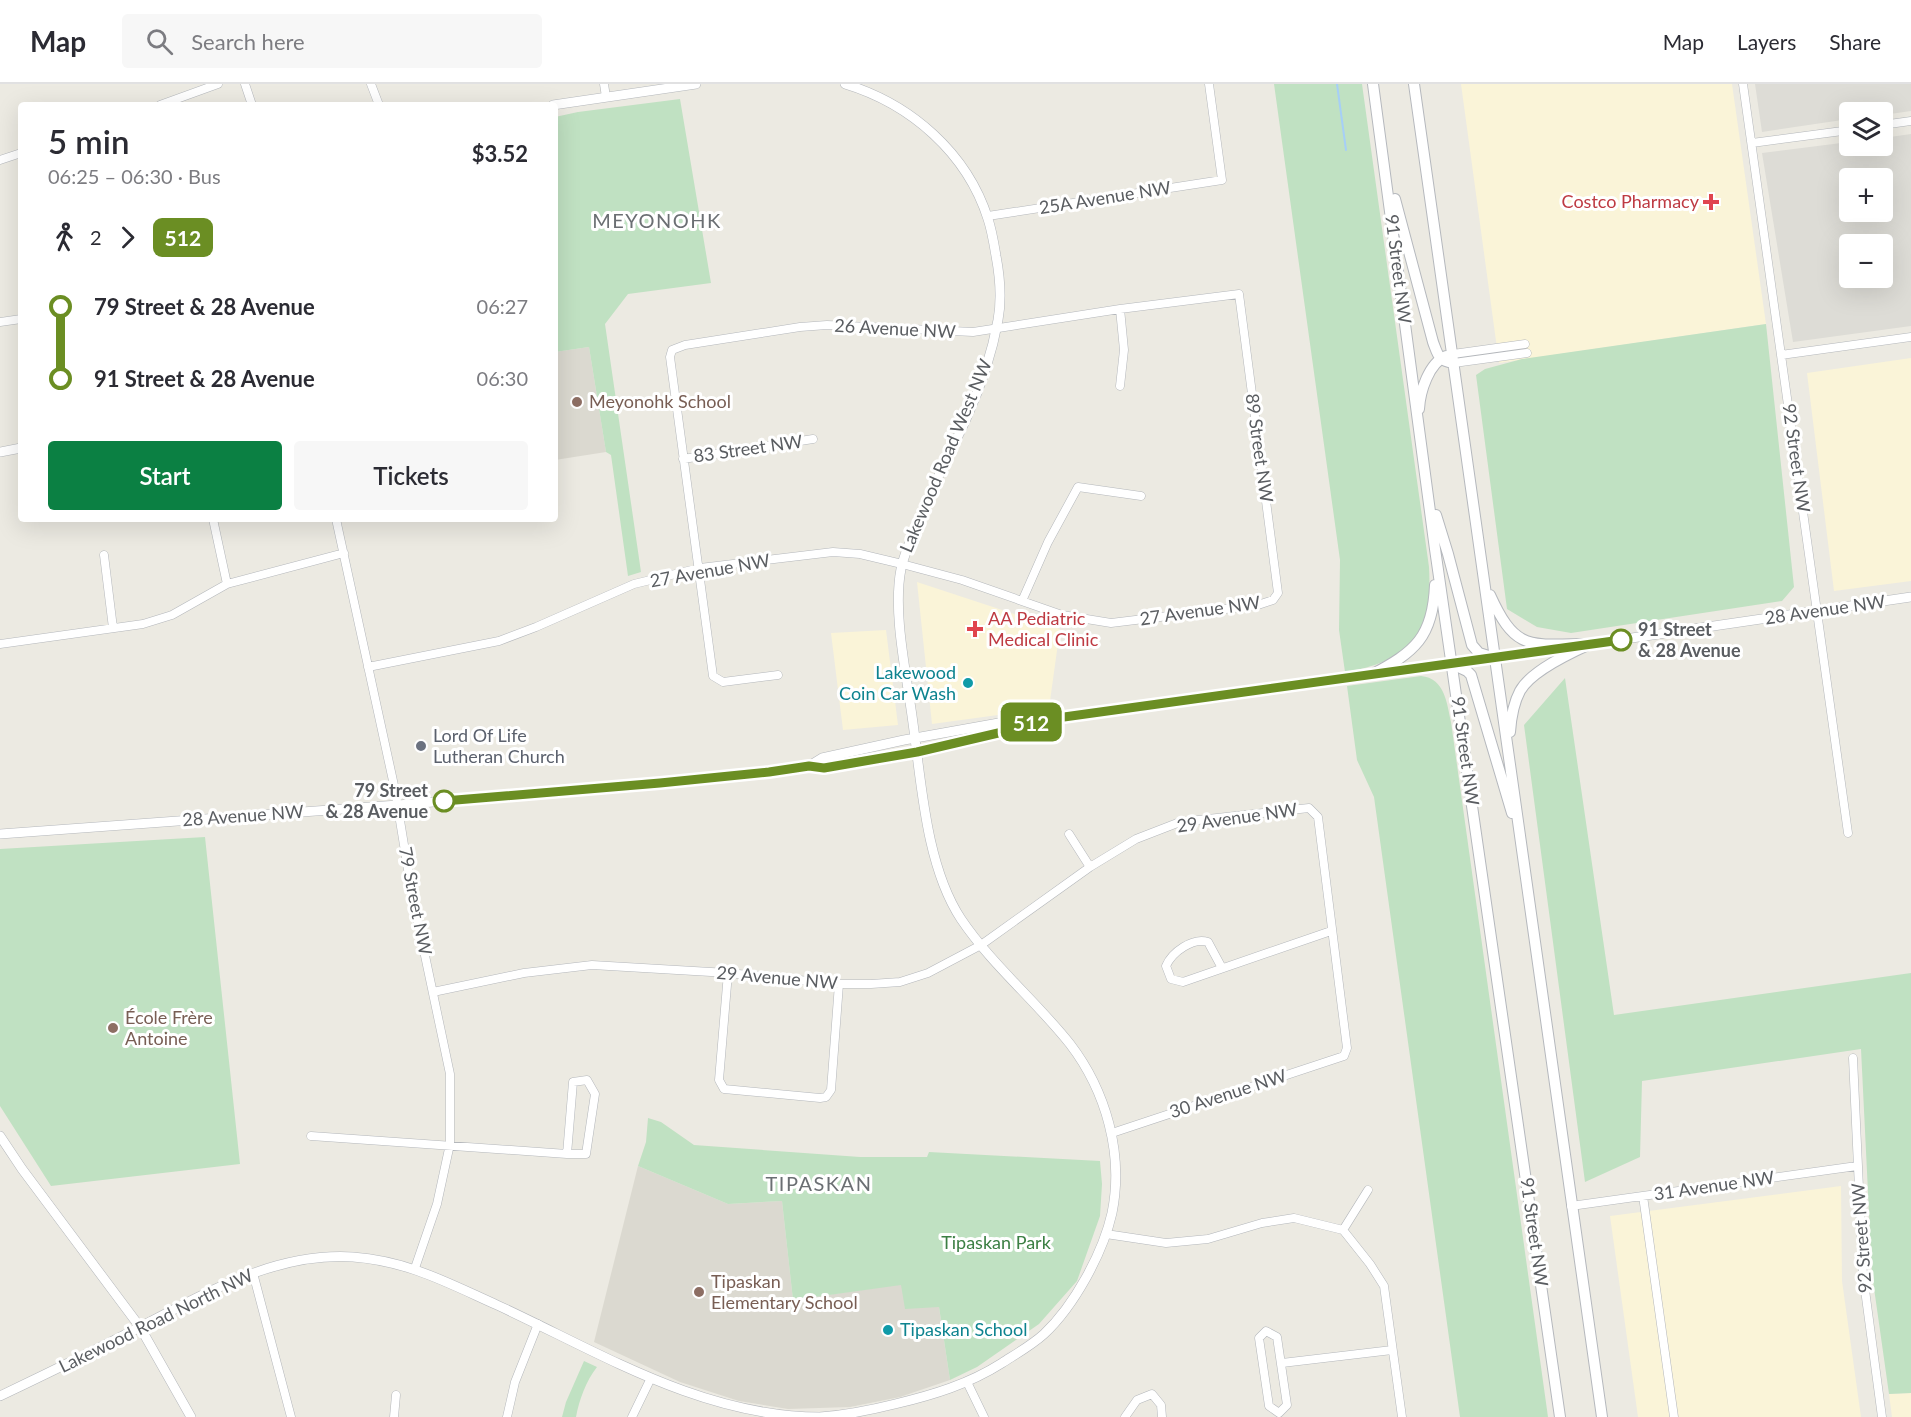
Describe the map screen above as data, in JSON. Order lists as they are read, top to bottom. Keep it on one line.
{"streets":{"main road":["91 Street NW"],"street":["25A Avenue NW","26 Avenue NW","89 Street NW","83 Street NW","Lakewood Road West NW","92 Street NW","27 Avenue NW","28 Avenue NW","29 Avenue NW","79 Street NW","30 Avenue NW","31 Avenue NW","Lakewood Road North NW"]},"crossings":[["25A Avenue NW","Lakewood Road West NW"],["91 Street NW","28 Avenue NW"],["26 Avenue NW","89 Street NW"],["26 Avenue NW","83 Street NW"],["26 Avenue NW","Lakewood Road West NW"],["89 Street NW","27 Avenue NW"],["83 Street NW","27 Avenue NW"],["Lakewood Road West NW","27 Avenue NW"],["Lakewood Road West NW","28 Avenue NW"],["Lakewood Road West NW","29 Avenue NW"],["Lakewood Road West NW","30 Avenue NW"],["Lakewood Road West NW","Lakewood Road North NW"],["92 Street NW","28 Avenue NW"],["92 Street NW","31 Avenue NW"],["27 Avenue NW","79 Street NW"],["28 Avenue NW","79 Street NW"],["29 Avenue NW","79 Street NW"],["29 Avenue NW","30 Avenue NW"],["79 Street NW","Lakewood Road North NW"]],"districts":["MEYONOHK","TIPASKAN"],"parks":["Tipaskan Park"],"places":{"health":["Costco Pharmacy","AA Pediatric Medical Clinic"],"other":["Meyonohk School","91 Street & 28 Avenue","Lakewood Coin Car Wash","Lord Of Life Lutheran Church","79 Street & 28 Avenue","École Frère Antoine","Tipaskan Elementary School","Tipaskan School"]},"lines":["bus line 512"],"page":{"header":"Map","search":"Search here","nav":["Map","Layers","Share"],"on_map":"512","map_buttons":["+","−"],"heading":["5 min","06:25 – 06:30 · Bus","$3.52"],"legs":["2","512"],"list":[{"name":"79 Street & 28 Avenue","value":"06:27"},{"name":"91 Street & 28 Avenue","value":"06:30"}],"buttons":["Start","Tickets"]}}
